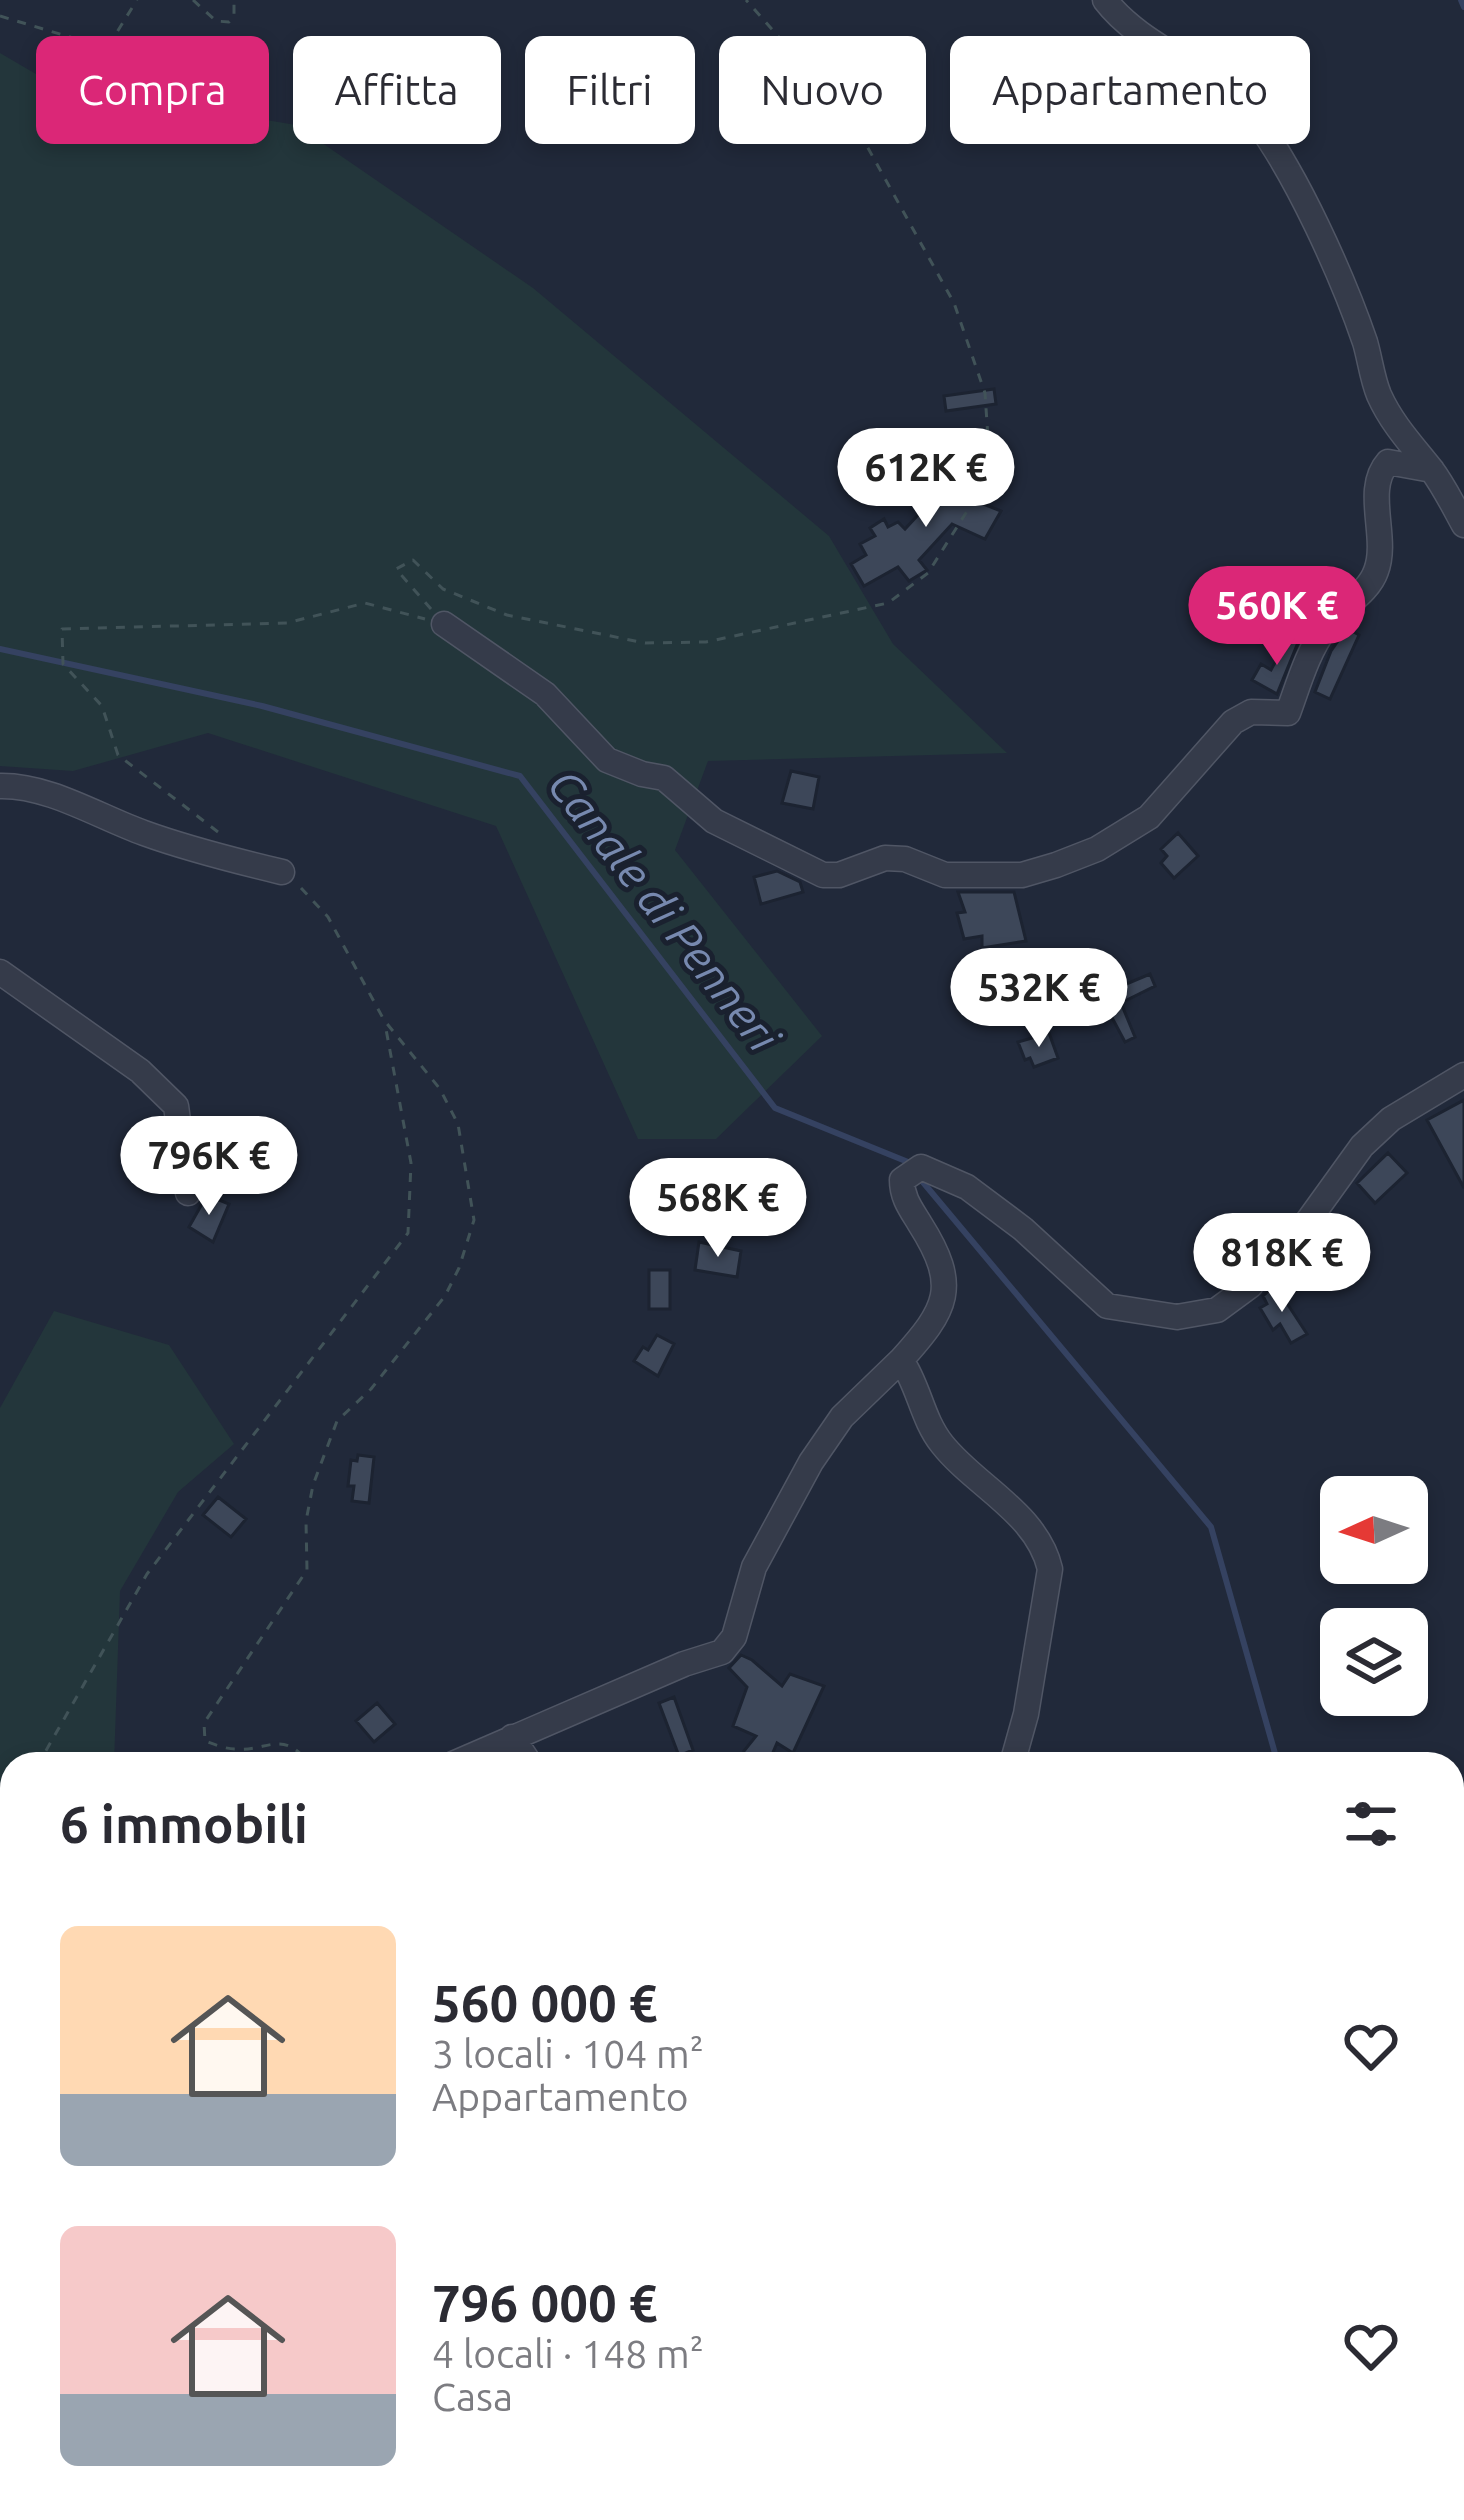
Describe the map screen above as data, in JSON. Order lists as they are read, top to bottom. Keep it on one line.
{"water":["Canale di Penneri"],"north":"left","page":{"chip":["Compra","Affitta","Filtri","Nuovo","Appartamento"],"price":["612K €","560K €","532K €","796K €","568K €","818K €"],"heading":"6 immobili","list":[{"name":"560 000 €","note":"3 locali · 104 m² · Appartamento"},{"name":"796 000 €","note":"4 locali · 148 m² · Casa"}]}}
